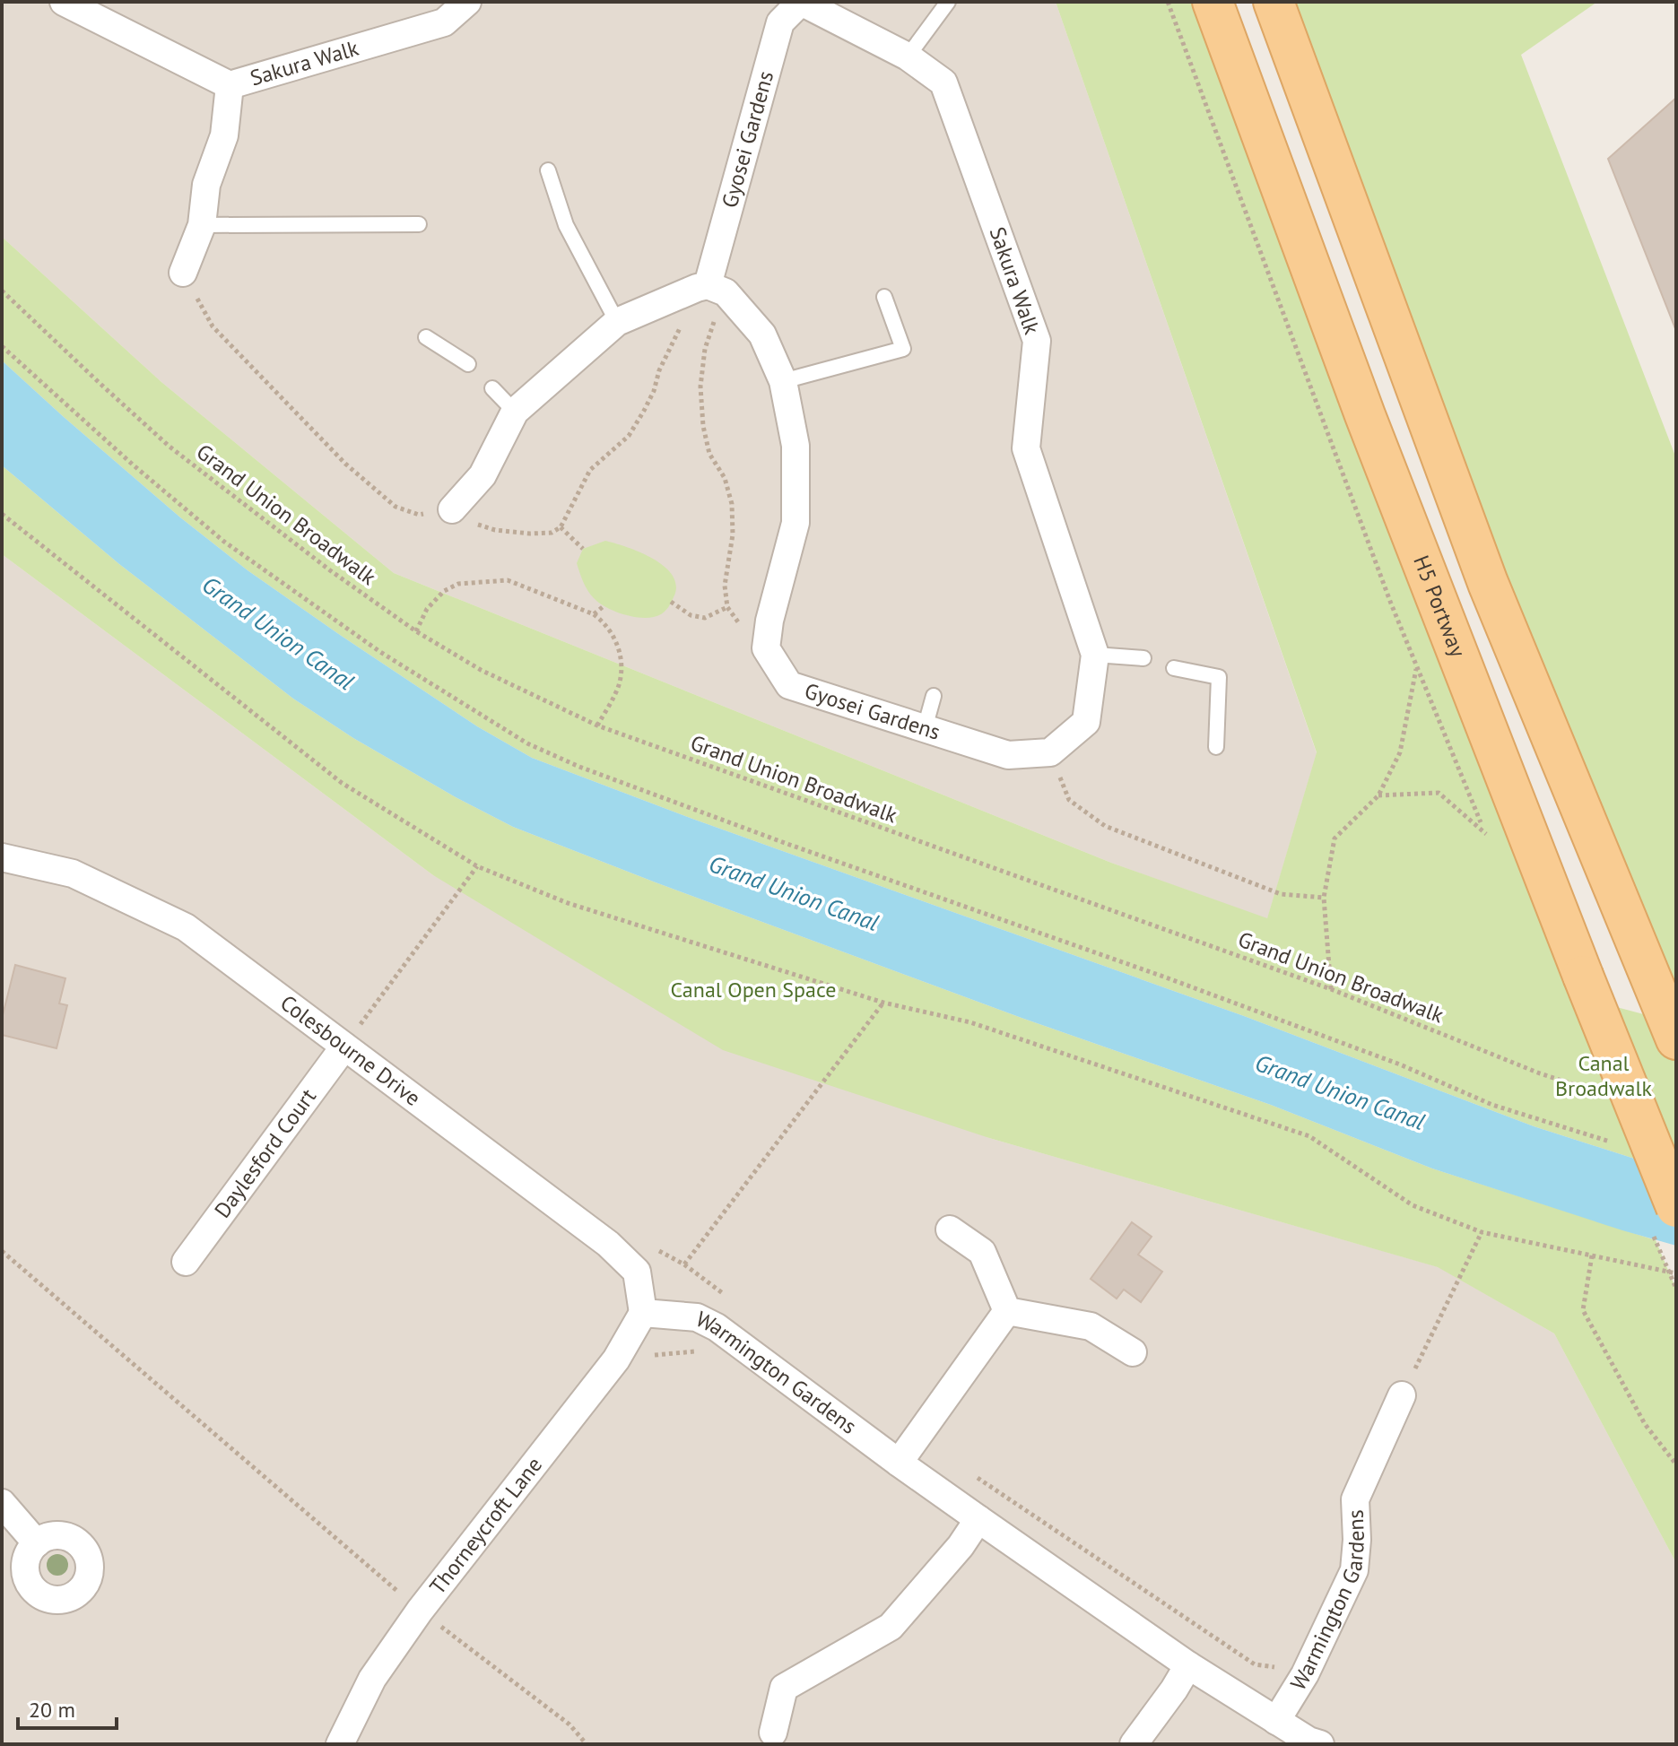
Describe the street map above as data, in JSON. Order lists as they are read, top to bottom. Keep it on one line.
{"streets":{"main road":["H5 Portway"],"street":["Sakura Walk","Gyosei Gardens","Colesbourne Drive","Daylesford Court","Warmington Gardens","Thorneycroft Lane"],"path":["Grand Union Broadwalk"]},"crossings":[["Sakura Walk","Gyosei Gardens"],["Colesbourne Drive","Daylesford Court"],["Colesbourne Drive","Warmington Gardens"],["Colesbourne Drive","Thorneycroft Lane"],["Warmington Gardens","Thorneycroft Lane"]],"water":["Grand Union Canal"],"parks":["Canal Open Space","Canal Broadwalk"],"scale_bar":"20 m"}
